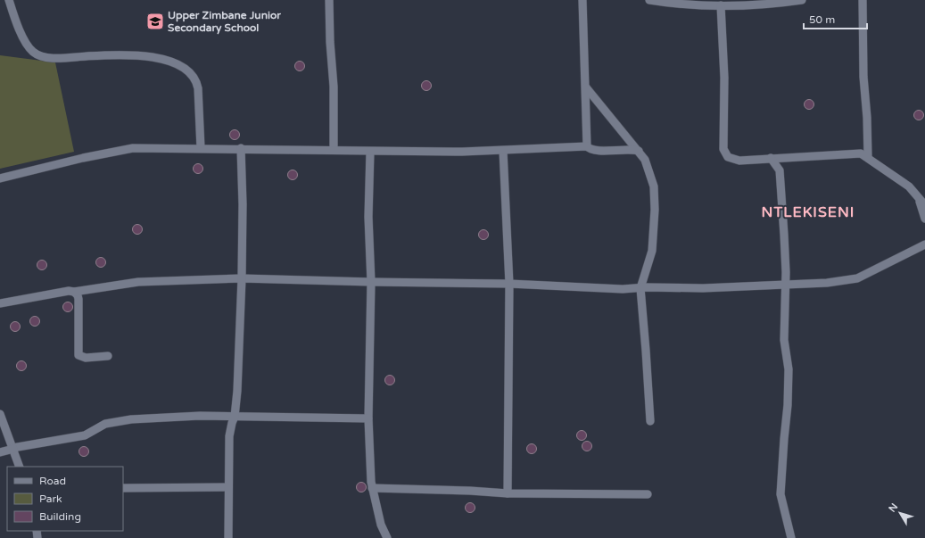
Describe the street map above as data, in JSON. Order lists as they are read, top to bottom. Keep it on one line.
{"districts":["NTLEKISENI"],"places":{"school or university":["Upper Zimbane Junior Secondary School"]},"legend":["Road","Park","Building"],"scale_bar":"50 m","north":"top left"}
